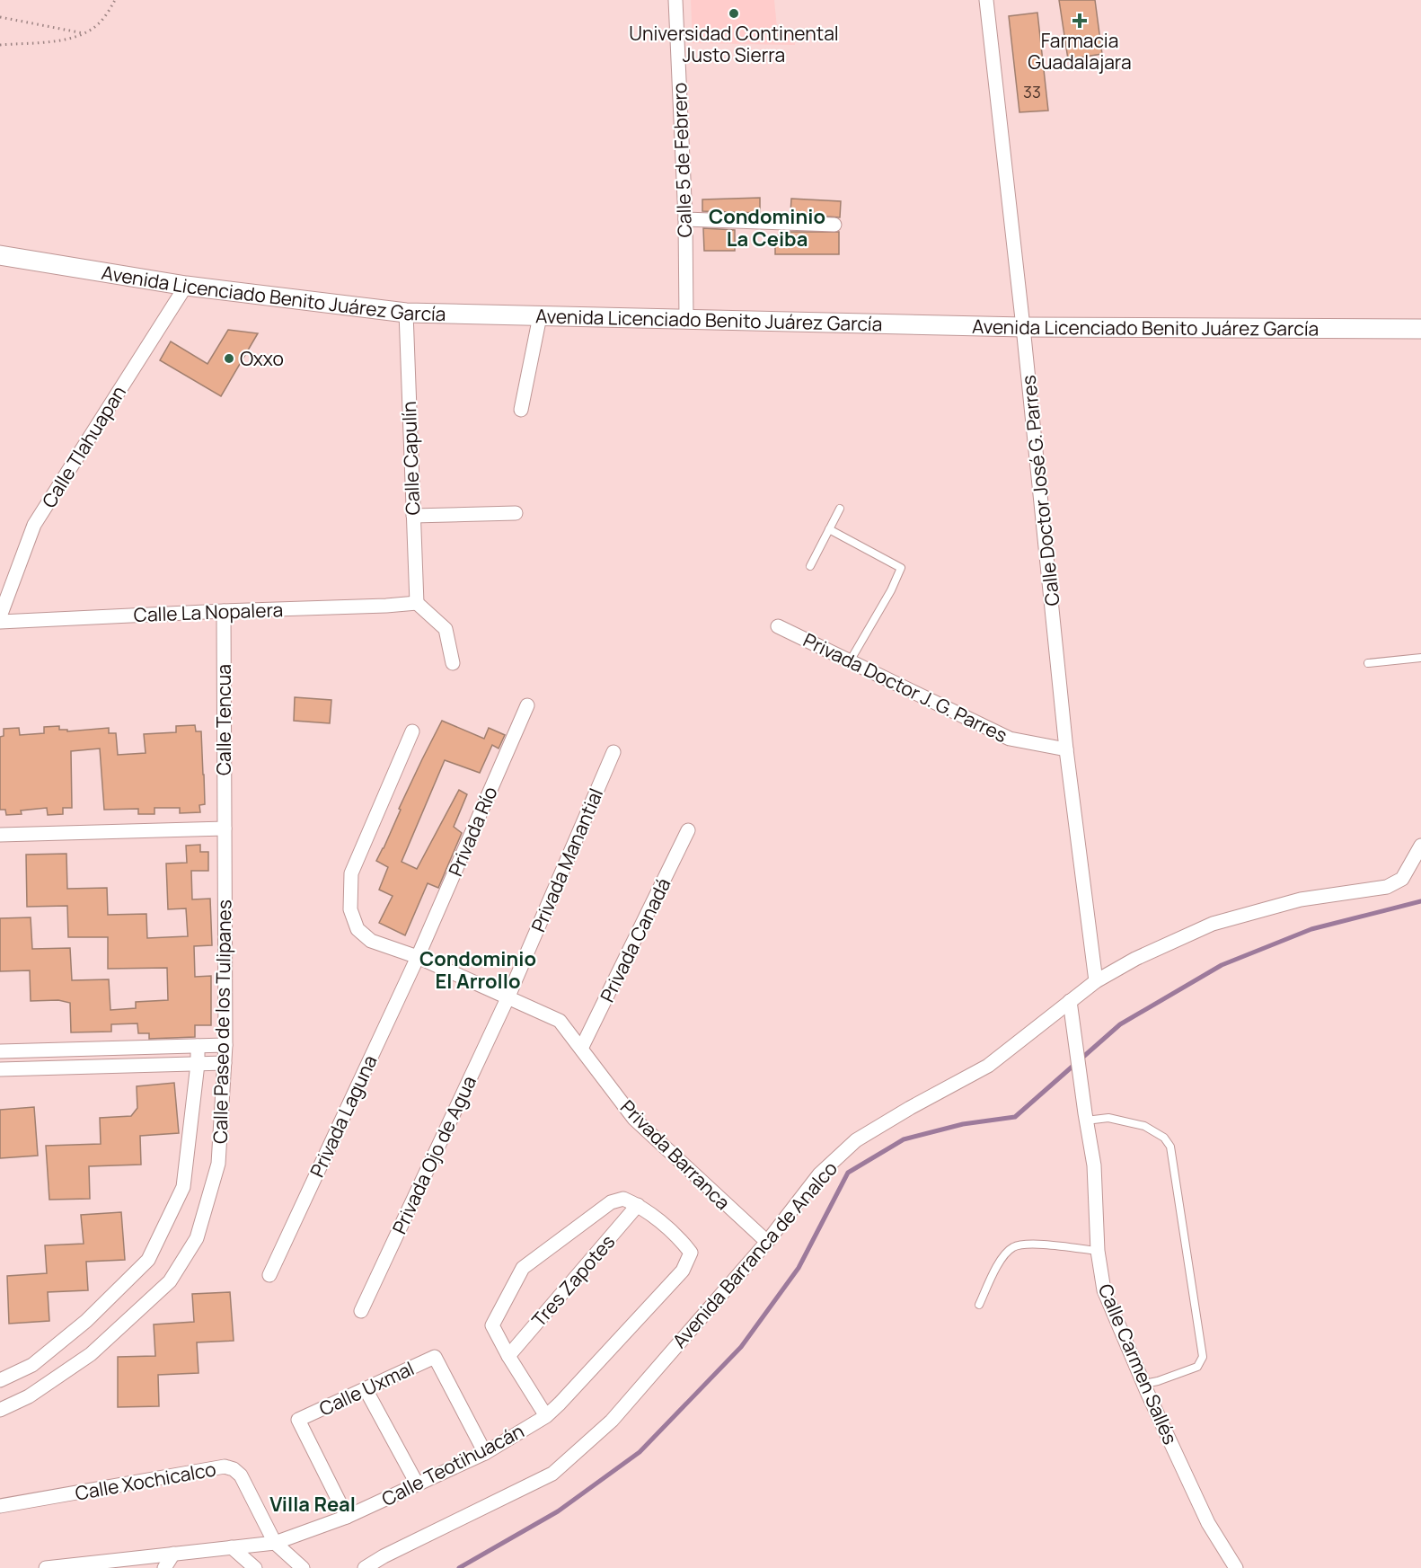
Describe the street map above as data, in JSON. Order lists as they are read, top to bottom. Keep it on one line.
{"streets":{"main road":["Avenida Licenciado Benito Juárez García"],"street":["Calle 5 de Febrero","Calle Tlahuapan","Calle Capulín","Calle Doctor José G. Parres","Calle La Nopalera","Privada Doctor J. G. Parres","Calle Tencua","Privada Río","Privada Manantial","Privada Canadá","Calle Paseo de los Tulipanes","Privada Laguna","Privada Ojo de Agua","Privada Barranca","Avenida Barranca de Analco","Tres Zapotes","Calle Carmen Sallés","Calle Uxmal","Calle Teotihuacán","Calle Xochicalco"]},"crossings":[["Calle 5 de Febrero","Avenida Licenciado Benito Juárez García"],["Avenida Licenciado Benito Juárez García","Calle Tlahuapan"],["Avenida Licenciado Benito Juárez García","Calle Capulín"],["Avenida Licenciado Benito Juárez García","Calle Doctor José G. Parres"],["Calle Capulín","Calle La Nopalera"],["Calle Doctor José G. Parres","Privada Doctor J. G. Parres"],["Calle Doctor José G. Parres","Avenida Barranca de Analco"],["Calle La Nopalera","Calle Tencua"],["Calle Tencua","Calle Paseo de los Tulipanes"],["Privada Río","Privada Laguna"],["Privada Río","Privada Barranca"],["Privada Manantial","Privada Ojo de Agua"],["Privada Manantial","Privada Barranca"],["Privada Canadá","Privada Barranca"],["Privada Laguna","Privada Barranca"],["Privada Ojo de Agua","Privada Barranca"],["Privada Barranca","Avenida Barranca de Analco"],["Avenida Barranca de Analco","Calle Carmen Sallés"],["Tres Zapotes","Calle Teotihuacán"],["Calle Uxmal","Calle Teotihuacán"],["Calle Teotihuacán","Calle Xochicalco"]],"districts":["Condominio La Ceiba","Condominio El Arrollo","Villa Real"],"places":{"other":["Universidad Continental Justo Sierra","Oxxo"],"health":["Farmacia Guadalajara"]},"house_numbers":["33"]}
